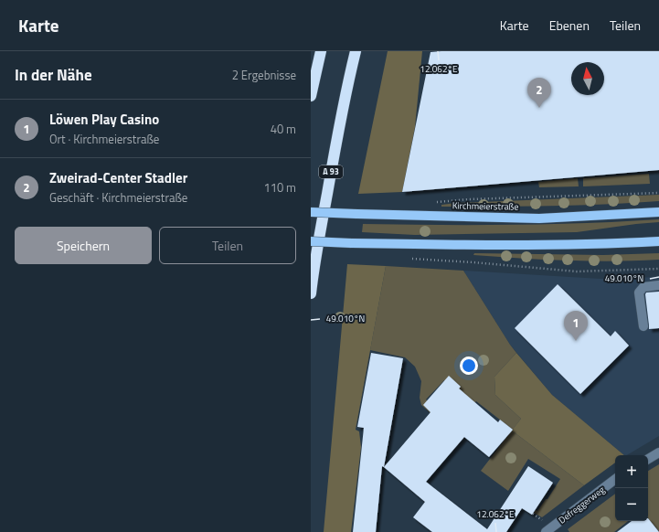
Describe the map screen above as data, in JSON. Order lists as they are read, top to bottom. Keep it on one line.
{"streets":{"highway":["A 93"],"main road":["Kirchmeierstraße"],"street":["Defreggerweg"]},"north":"top","page":{"header":"Karte","nav":["Karte","Ebenen","Teilen"],"heading":["In der Nähe","2 Ergebnisse"],"pins":["2","1"],"list":[{"mark":"1","name":"Löwen Play Casino","note":"Ort · Kirchmeierstraße","value":"40 m"},{"mark":"2","name":"Zweirad-Center Stadler","note":"Geschäft · Kirchmeierstraße","value":"110 m"}],"buttons":["Speichern","Teilen"],"map_buttons":["+","−"]},"coordinates":["12.062°E","49.010°N"]}
